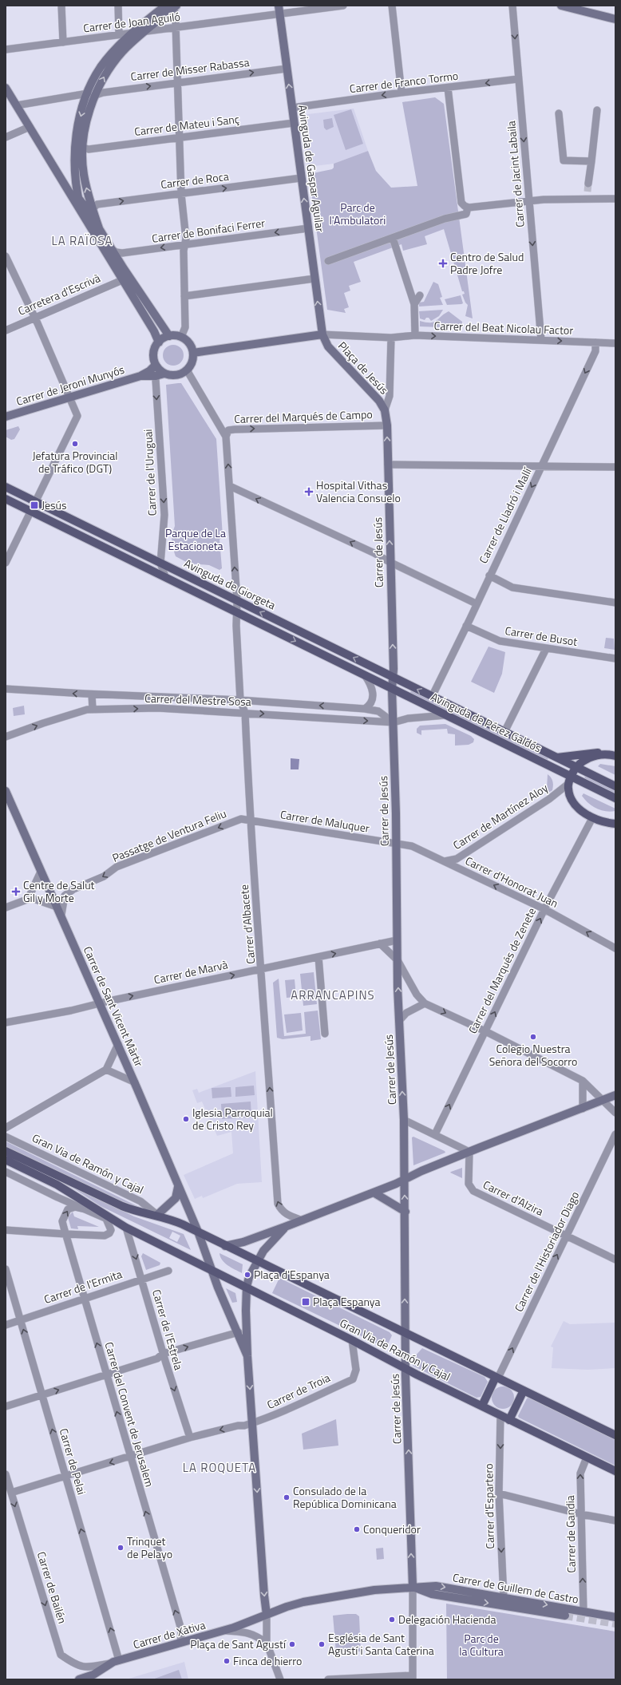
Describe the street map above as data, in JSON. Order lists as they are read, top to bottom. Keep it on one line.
{"streets":{"main road":["Avinguda de Gaspar Aguilar","Plaça de Jesús","Carrer de Jeroni Munyós","Carrer de Jesús","Avinguda de Giorgeta","Avinguda de Pérez Galdós","Carrer de Sant Vicent Màrtir","Gran Via de Ramón y Cajal","Carrer de Guillem de Castro","Carrer de Xàtiva"],"street":["Carrer de Joan Aguiló","Carrer de Misser Rabassa","Carrer de Franco Tormo","Carrer de Mateu i Sanç","Carrer de Jacint Labaila","Carrer de Roca","Carrer de Bonifaci Ferrer","Carretera d'Escrivà","Carrer del Beat Nicolau Factor","Carrer del Marqués de Campo","Carrer de l'Uruguai","Carrer de Lladró i Mallí","Carrer de Busot","Carrer del Mestre Sosa","Carrer de Martínez Aloy","Carrer de Maluquer","Passatge de Ventura Feliu","Carrer d'Honorat Juan","Carrer d'Albacete","Carrer del Marqués de Zenete","Carrer de Marvà","Carrer d'Alzira","Carrer de l'Historiador Diago","Carrer de l'Ermita","Carrer de l'Estrela","Carrer de Troia","Carrer del Convent de Jerusalem","Carrer de Pelai","Carrer d'Espartero","Carrer de Gandia","Carrer de Bailén"]},"crossings":[["Carrer de Joan Aguiló","Avinguda de Gaspar Aguilar"],["Carrer de Misser Rabassa","Avinguda de Gaspar Aguilar"],["Carrer de Franco Tormo","Avinguda de Gaspar Aguilar"],["Carrer de Franco Tormo","Carrer de Jacint Labaila"],["Carrer de Mateu i Sanç","Avinguda de Gaspar Aguilar"],["Avinguda de Gaspar Aguilar","Carrer de Roca"],["Avinguda de Gaspar Aguilar","Carrer de Bonifaci Ferrer"],["Avinguda de Gaspar Aguilar","Plaça de Jesús"],["Carrer de Jacint Labaila","Carrer del Beat Nicolau Factor"],["Carrer del Beat Nicolau Factor","Plaça de Jesús"],["Carrer del Beat Nicolau Factor","Carrer de Lladró i Mallí"],["Plaça de Jesús","Carrer de Jesús"],["Carrer de Jeroni Munyós","Carrer de l'Uruguai"],["Carrer del Marqués de Campo","Carrer de Jesús"],["Carrer del Marqués de Campo","Carrer d'Albacete"],["Carrer de l'Uruguai","Avinguda de Giorgeta"],["Carrer de Lladró i Mallí","Carrer de Busot"],["Carrer de Lladró i Mallí","Avinguda de Pérez Galdós"],["Carrer de Jesús","Avinguda de Giorgeta"],["Carrer de Jesús","Carrer del Mestre Sosa"],["Carrer de Jesús","Avinguda de Pérez Galdós"],["Carrer de Jesús","Carrer de Maluquer"],["Carrer de Jesús","Carrer d'Honorat Juan"],["Carrer de Jesús","Carrer de Marvà"],["Carrer de Jesús","Gran Via de Ramón y Cajal"],["Carrer de Jesús","Carrer de Guillem de Castro"],["Avinguda de Giorgeta","Avinguda de Pérez Galdós"],["Avinguda de Giorgeta","Carrer d'Albacete"],["Carrer del Mestre Sosa","Avinguda de Pérez Galdós"],["Carrer del Mestre Sosa","Carrer d'Albacete"],["Avinguda de Pérez Galdós","Carrer de Martínez Aloy"],["Carrer de Martínez Aloy","Carrer d'Honorat Juan"],["Carrer de Maluquer","Passatge de Ventura Feliu"],["Carrer de Maluquer","Carrer d'Honorat Juan"],["Carrer de Maluquer","Carrer d'Albacete"],["Passatge de Ventura Feliu","Carrer d'Albacete"],["Passatge de Ventura Feliu","Carrer de Sant Vicent Màrtir"],["Carrer d'Honorat Juan","Carrer del Marqués de Zenete"],["Carrer d'Albacete","Carrer de Marvà"],["Carrer de Marvà","Carrer de Sant Vicent Màrtir"],["Carrer de Sant Vicent Màrtir","Gran Via de Ramón y Cajal"],["Gran Via de Ramón y Cajal","Carrer de l'Historiador Diago"],["Gran Via de Ramón y Cajal","Carrer de Troia"],["Gran Via de Ramón y Cajal","Carrer d'Espartero"],["Gran Via de Ramón y Cajal","Carrer de Gandia"],["Carrer d'Alzira","Carrer de l'Historiador Diago"],["Carrer de l'Ermita","Carrer de l'Estrela"],["Carrer de l'Ermita","Carrer del Convent de Jerusalem"],["Carrer de l'Ermita","Carrer de Pelai"],["Carrer de l'Estrela","Carrer de Troia"],["Carrer de Troia","Carrer del Convent de Jerusalem"],["Carrer de Troia","Carrer de Pelai"],["Carrer de Troia","Carrer de Bailén"],["Carrer del Convent de Jerusalem","Carrer de Xàtiva"],["Carrer de Pelai","Carrer de Xàtiva"],["Carrer d'Espartero","Carrer de Guillem de Castro"],["Carrer de Gandia","Carrer de Guillem de Castro"],["Carrer de Bailén","Carrer de Xàtiva"],["Carrer de Guillem de Castro","Carrer de Xàtiva"]],"one_way":["Carrer de Misser Rabassa","Carrer de Franco Tormo","Avinguda de Gaspar Aguilar","Carrer de Jacint Labaila","Carrer de Roca","Carrer del Beat Nicolau Factor","Carrer del Marqués de Campo","Carrer de l'Uruguai","Carrer de Lladró i Mallí","Carrer de Jesús","Passatge de Ventura Feliu","Carrer d'Honorat Juan","Carrer d'Albacete","Carrer del Marqués de Zenete","Carrer de Marvà","Carrer de l'Historiador Diago","Carrer de l'Estrela","Carrer del Convent de Jerusalem","Carrer de Pelai","Carrer d'Espartero","Carrer de Gandia","Carrer de Bailén","Carrer de Guillem de Castro"],"districts":["LA RAÏOSA","ARRANCAPINS","LA ROQUETA"],"parks":["Parc de l'Ambulatori","Parque de La Estacioneta","Parc de la Cultura"],"places":{"health":["Centro de Salud Padre Jofre","Hospital Vithas Valencia Consuelo","Centre de Salut Gil y Morte"],"other":["Jefatura Provincial de Tráfico (DGT)","Colegio Nuestra Señora del Socorro","Iglesia Parroquial de Cristo Rey","Plaça d'Espanya","Consulado de la República Dominicana","Conqueridor","Trinquet de Pelayo","Delegación Hacienda","Plaça de Sant Agustí","Església de Sant Agustí i Santa Caterina","Finca de hierro"],"transit":["Jesús","Plaça Espanya"]}}
